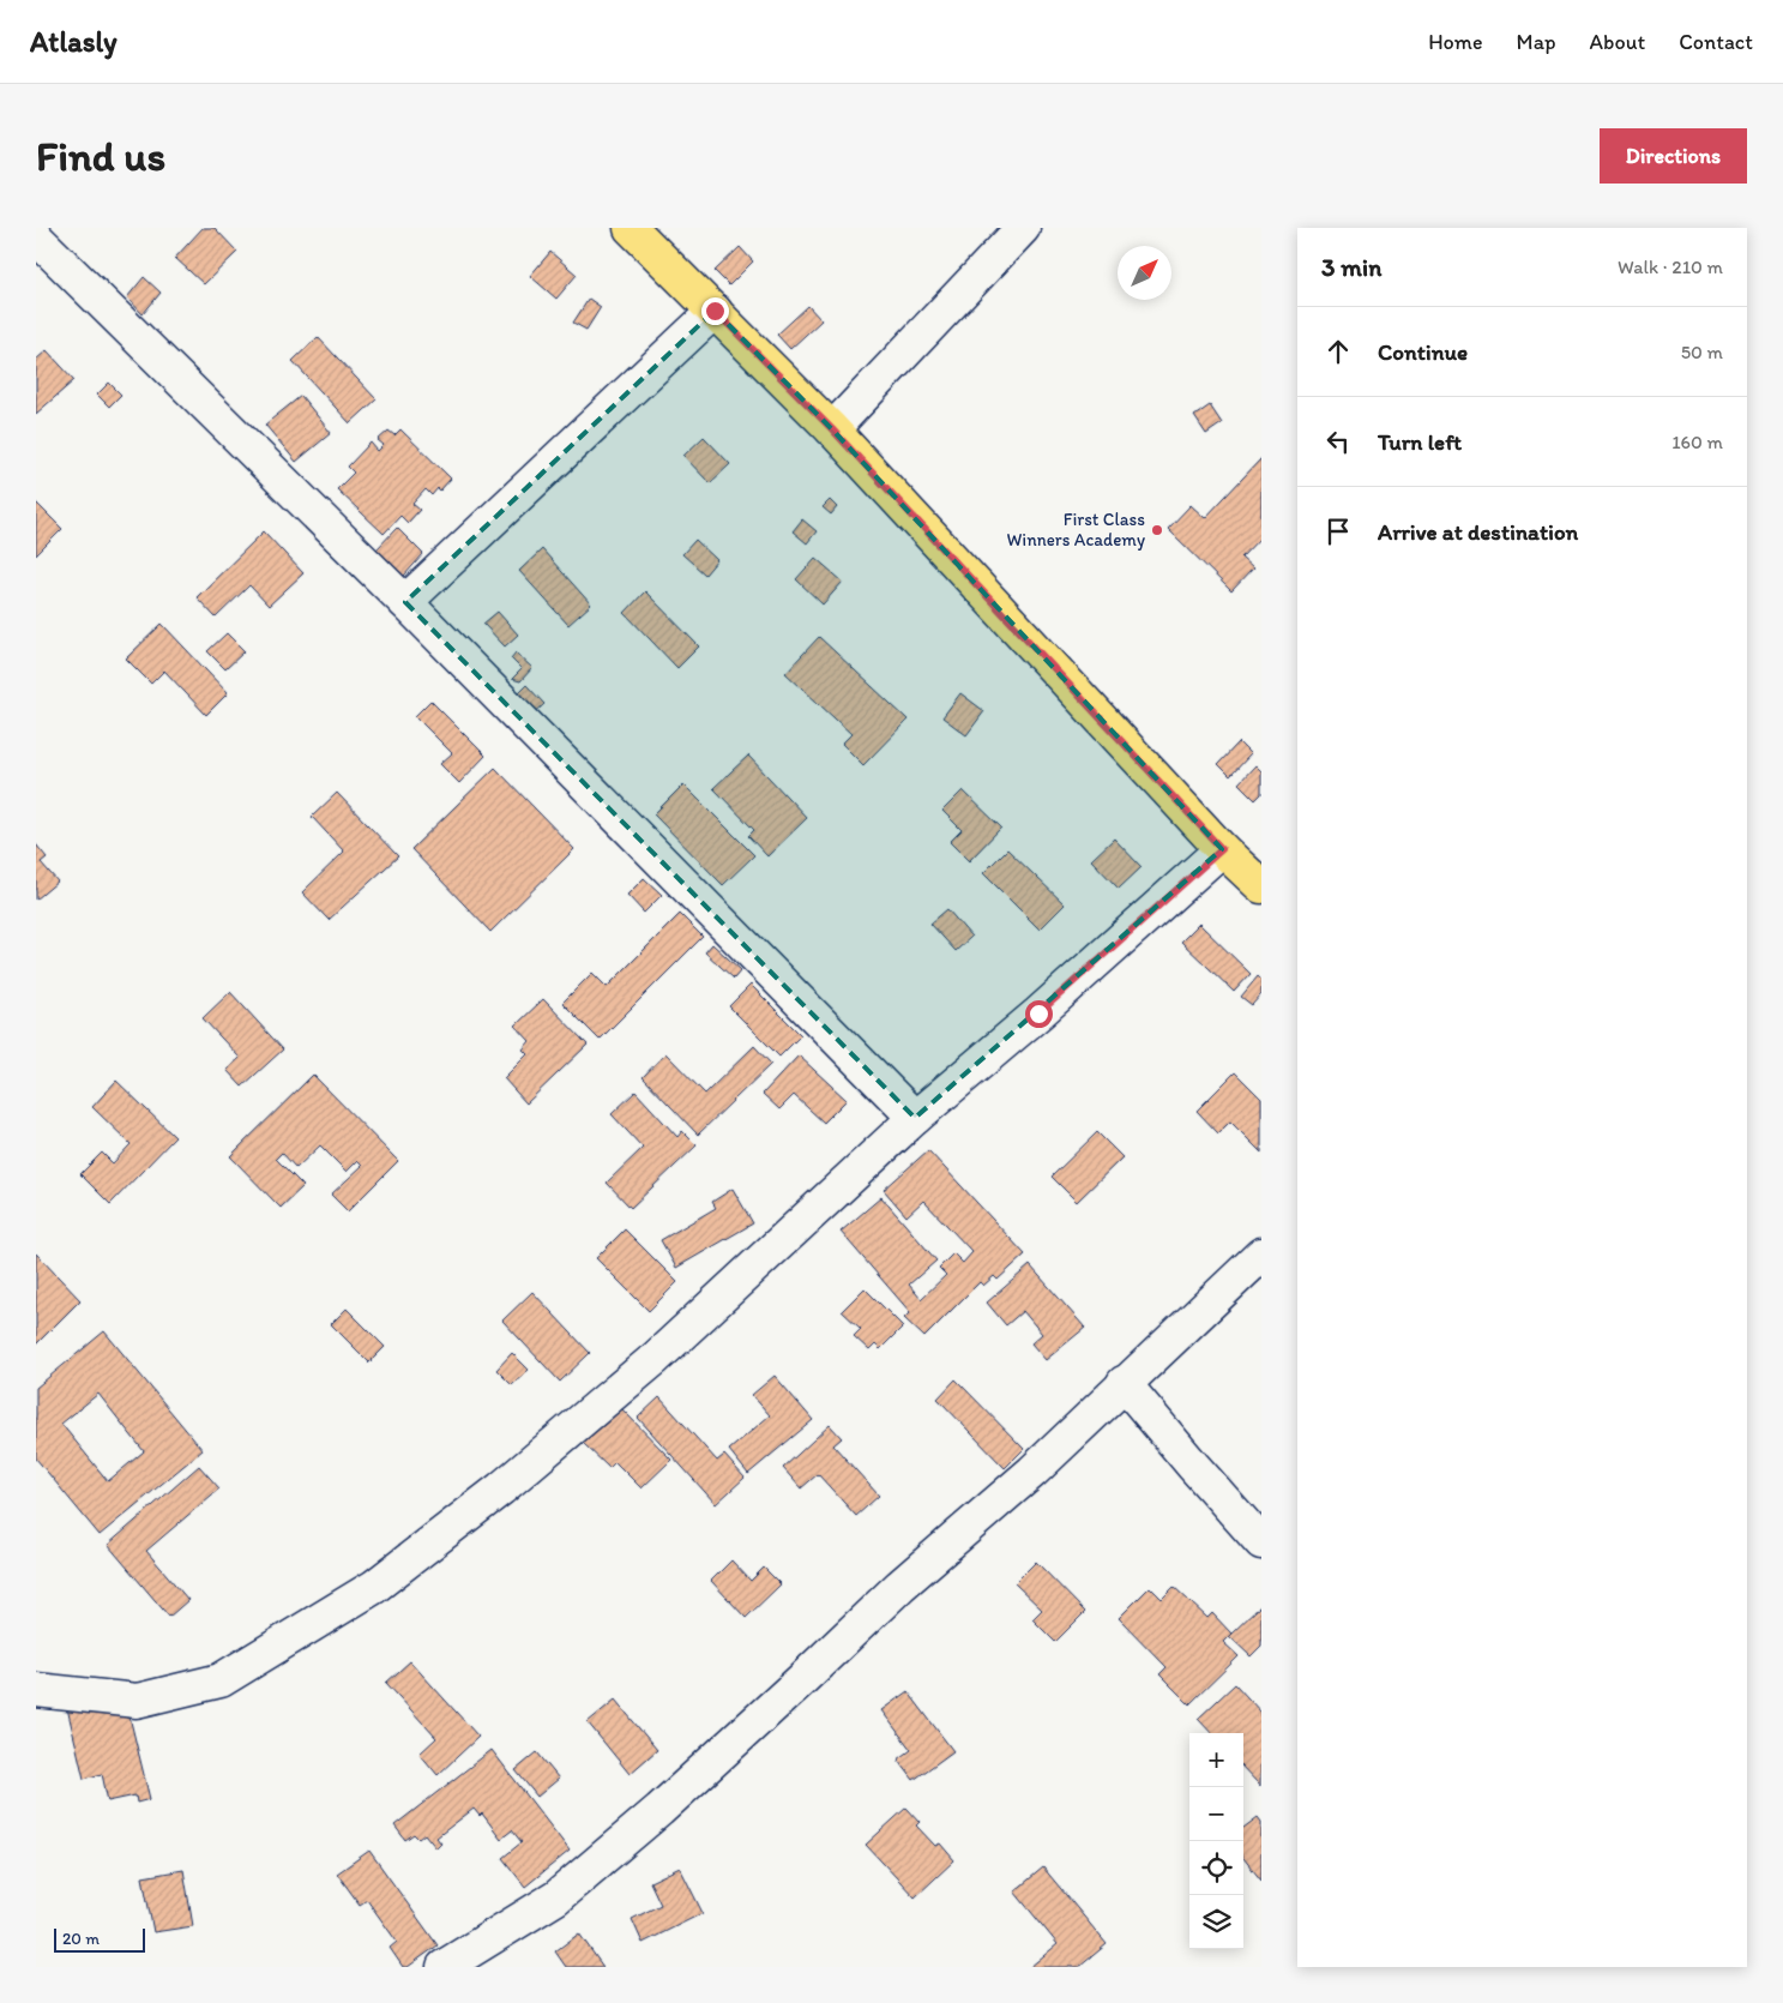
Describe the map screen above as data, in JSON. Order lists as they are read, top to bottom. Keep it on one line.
{"places":["First Class Winners Academy"],"scale_bar":"20 m","north":"top right","page":{"header":"Atlasly","nav":["Home","Map","About","Contact"],"buttons":"Directions","title":"Find us","heading":["3 min","Walk · 210 m"],"list":[["Continue","50 m"],["Turn left","160 m"],"Arrive at destination"],"map_buttons":["+","−"],"scale":"20 m"}}
